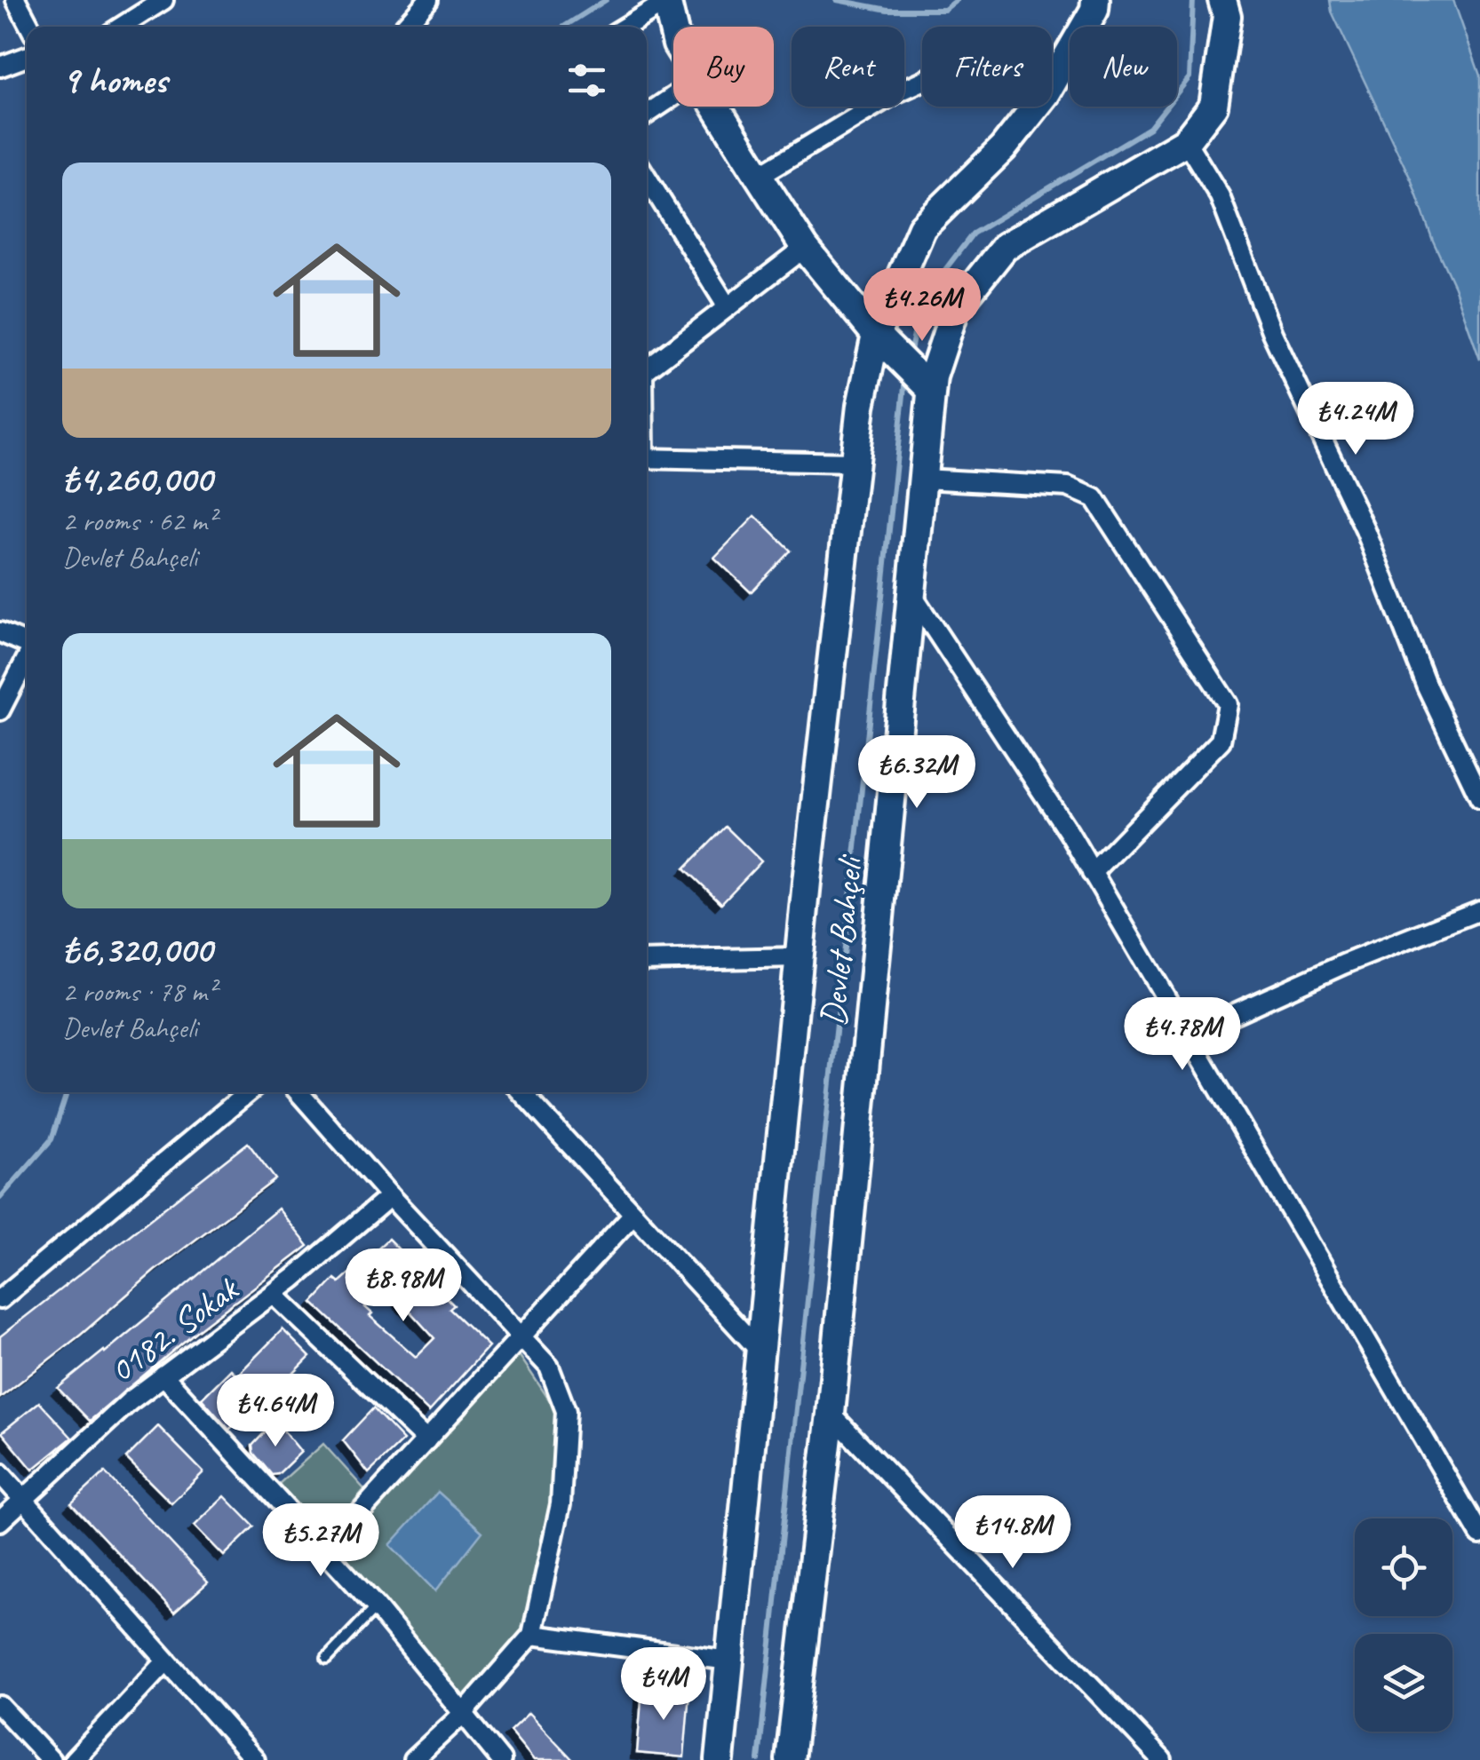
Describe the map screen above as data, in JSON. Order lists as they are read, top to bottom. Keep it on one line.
{"streets":{"street":["Devlet Bahçeli","0182. Sokak"]},"page":{"chip":["Buy","Rent","Filters","New"],"heading":"9 homes","list":[{"name":"₺4,260,000","note":"2 rooms · 62 m² · Devlet Bahçeli"},{"name":"₺6,320,000","note":"2 rooms · 78 m² · Devlet Bahçeli"}],"price":["₺4.26M","₺4.24M","₺6.32M","₺4.78M","₺8.98M","₺4.64M","₺14.8M","₺5.27M","₺4M"]}}
